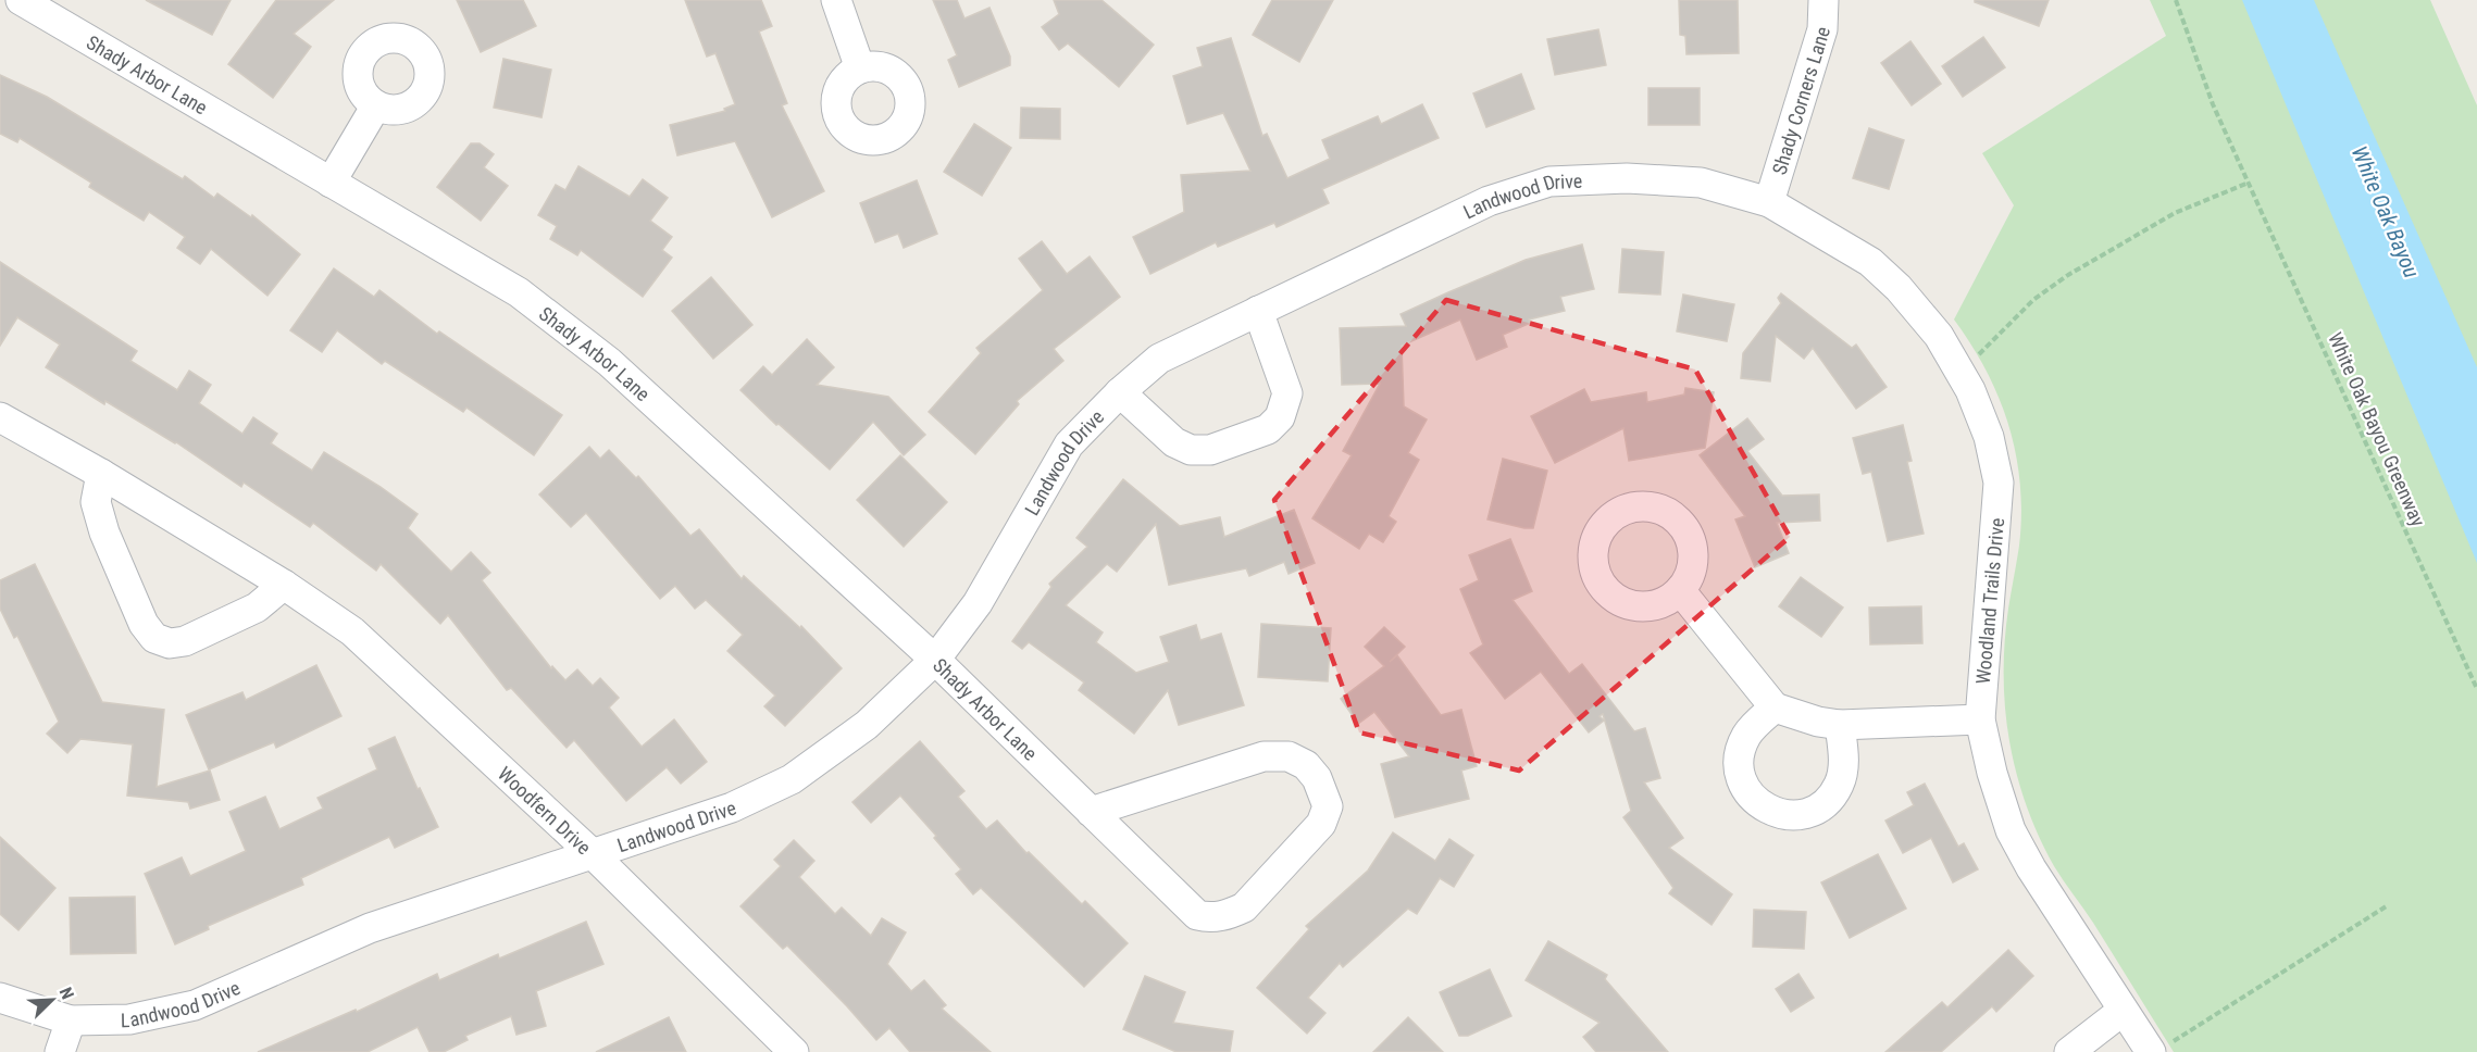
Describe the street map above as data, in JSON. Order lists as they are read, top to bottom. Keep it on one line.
{"streets":{"street":["Shady Arbor Lane","Shady Corners Lane","Landwood Drive","Woodland Trails Drive","Woodfern Drive"],"path":["White Oak Bayou Greenway"]},"crossings":[["Shady Arbor Lane","Landwood Drive"],["Shady Corners Lane","Landwood Drive"],["Shady Corners Lane","Woodland Trails Drive"],["Landwood Drive","Woodland Trails Drive"],["Landwood Drive","Woodfern Drive"]],"water":["White Oak Bayou"],"north":"top right"}
